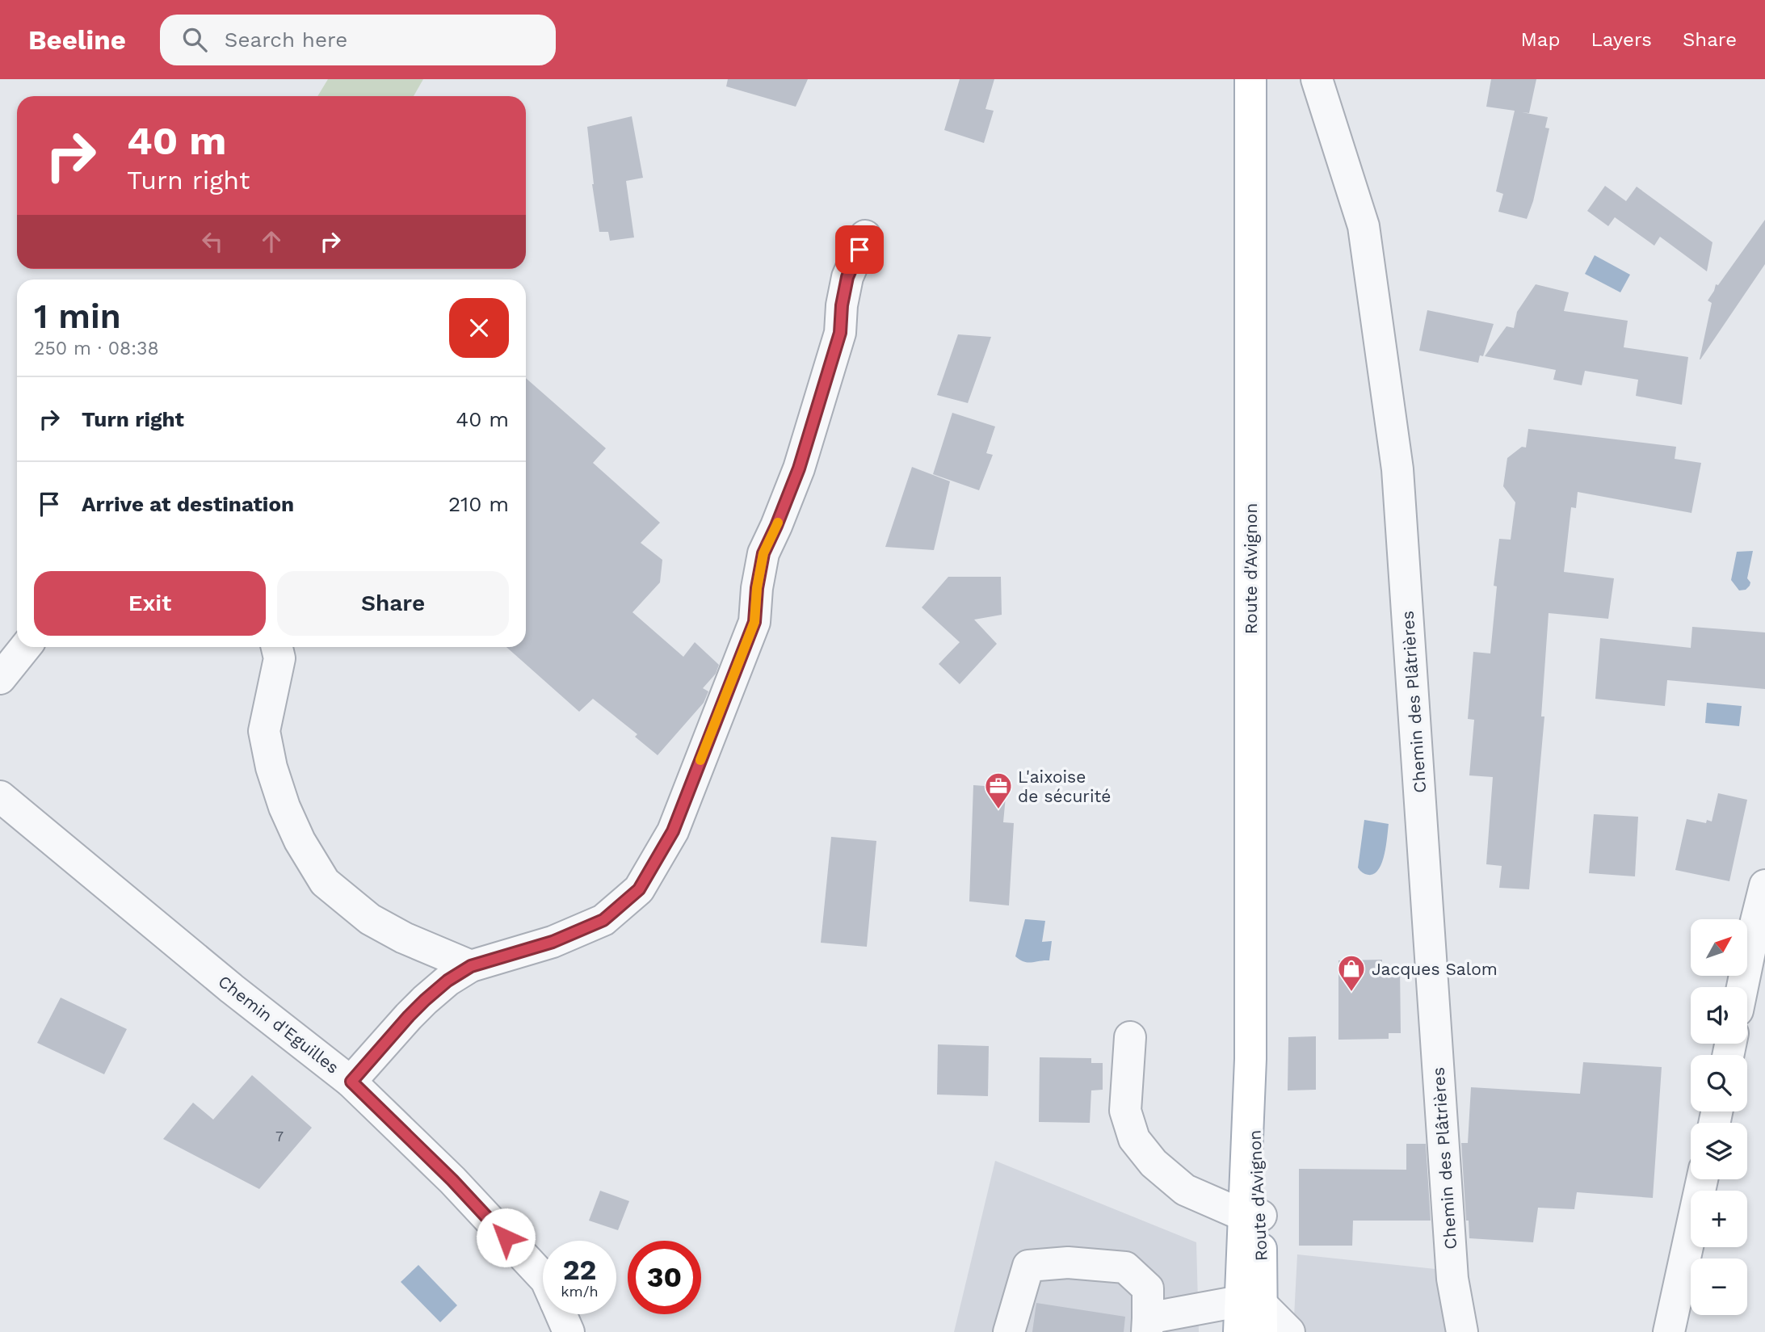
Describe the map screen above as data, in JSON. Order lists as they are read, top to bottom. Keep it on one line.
{"streets":{"main road":["Route d'Avignon"],"street":["Chemin des Plâtrières","Chemin d'Eguilles"]},"places":{"office":["L'aixoise de sécurité"],"shop":["Jacques Salom"]},"house_numbers":["7"],"north":"top right","page":{"header":"Beeline","search":"Search here","nav":["Map","Layers","Share"],"turn":["40 m","Turn right"],"heading":["1 min","250 m · 08:38"],"list":[{"name":"Turn right","value":"40 m"},{"name":"Arrive at destination","value":"210 m"}],"buttons":["Exit","Share"],"map_buttons":["+","−"],"speed":"22 km/h","limit":"30"}}
